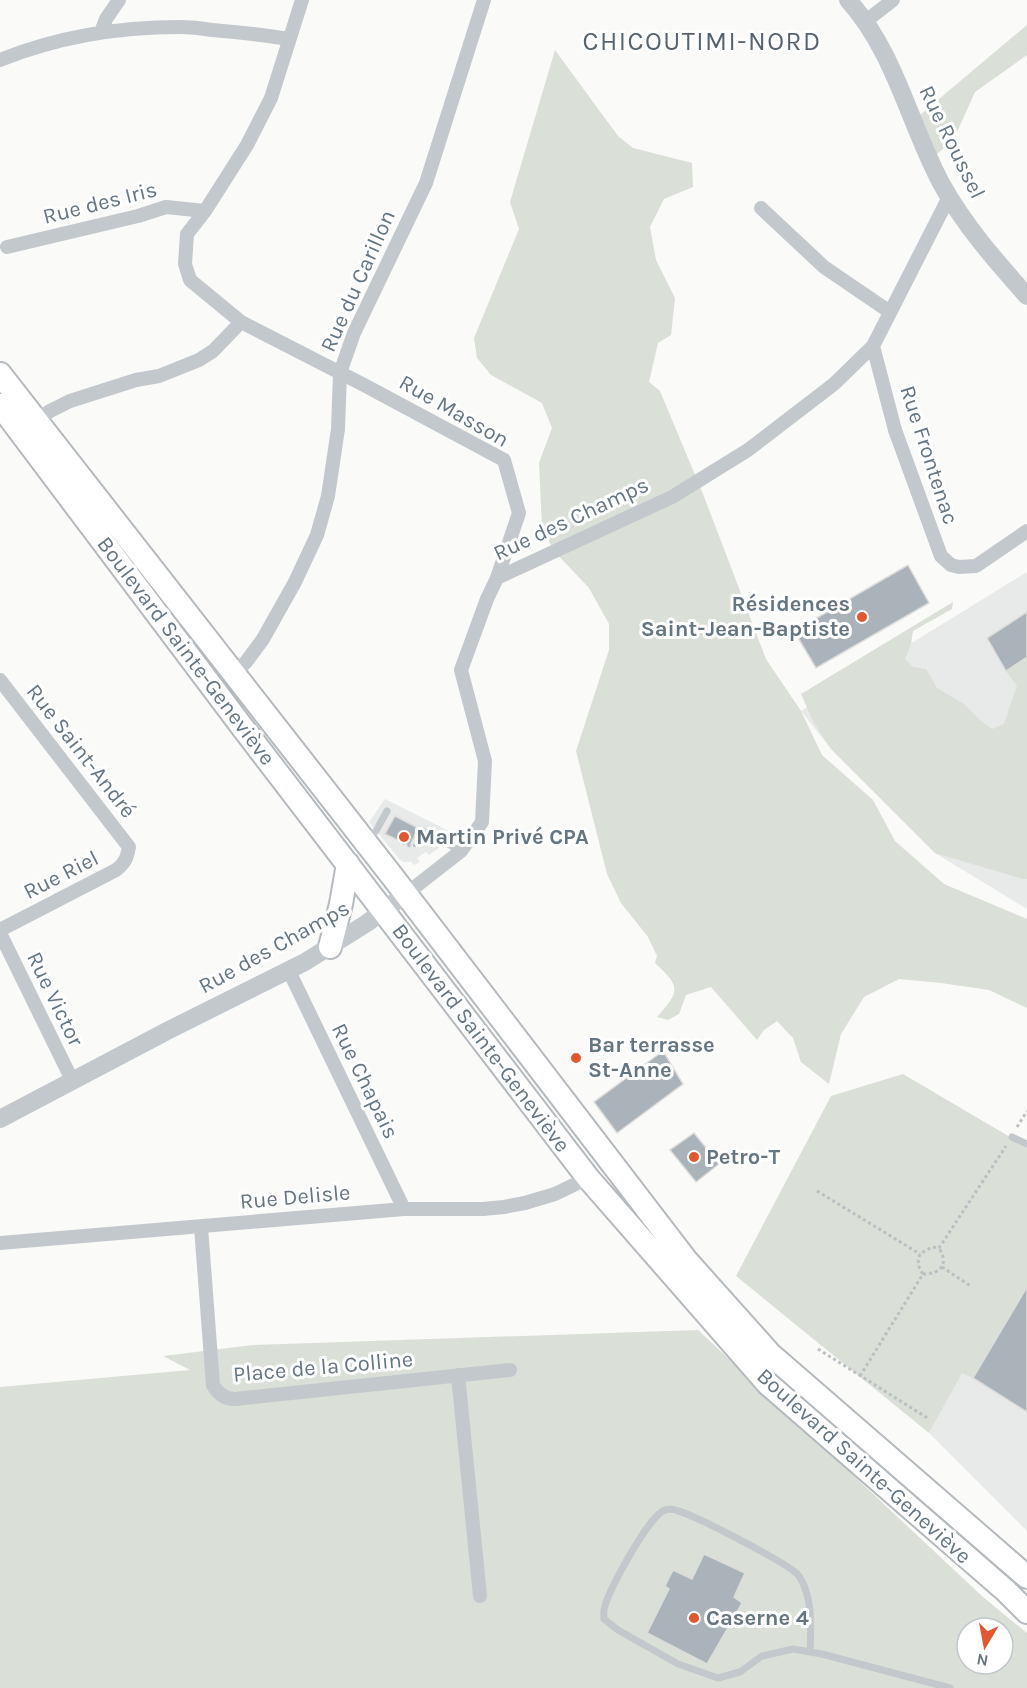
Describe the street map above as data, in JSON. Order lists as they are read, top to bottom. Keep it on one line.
{"streets":{"main road":["Boulevard Sainte-Geneviève"],"street":["Rue Roussel","Rue des Iris","Rue du Carillon","Rue Masson","Rue Frontenac","Rue des Champs","Rue Saint-André","Rue Riel","Rue Victor","Rue Chapais","Rue Delisle","Place de la Colline"]},"crossings":[["Rue Roussel","Rue des Champs"],["Rue des Iris","Rue Masson"],["Rue du Carillon","Rue Masson"],["Rue du Carillon","Boulevard Sainte-Geneviève"],["Rue Masson","Rue des Champs"],["Rue Frontenac","Rue des Champs"],["Rue des Champs","Boulevard Sainte-Geneviève"],["Rue des Champs","Rue Victor"],["Rue des Champs","Rue Chapais"],["Boulevard Sainte-Geneviève","Rue Delisle"],["Rue Saint-André","Rue Riel"],["Rue Riel","Rue Victor"],["Rue Chapais","Rue Delisle"],["Rue Delisle","Place de la Colline"]],"districts":["CHICOUTIMI-NORD"],"places":["Résidences Saint-Jean-Baptiste","Martin Privé CPA","Bar terrasse St-Anne","Petro-T","Caserne 4"],"north":"bottom"}
